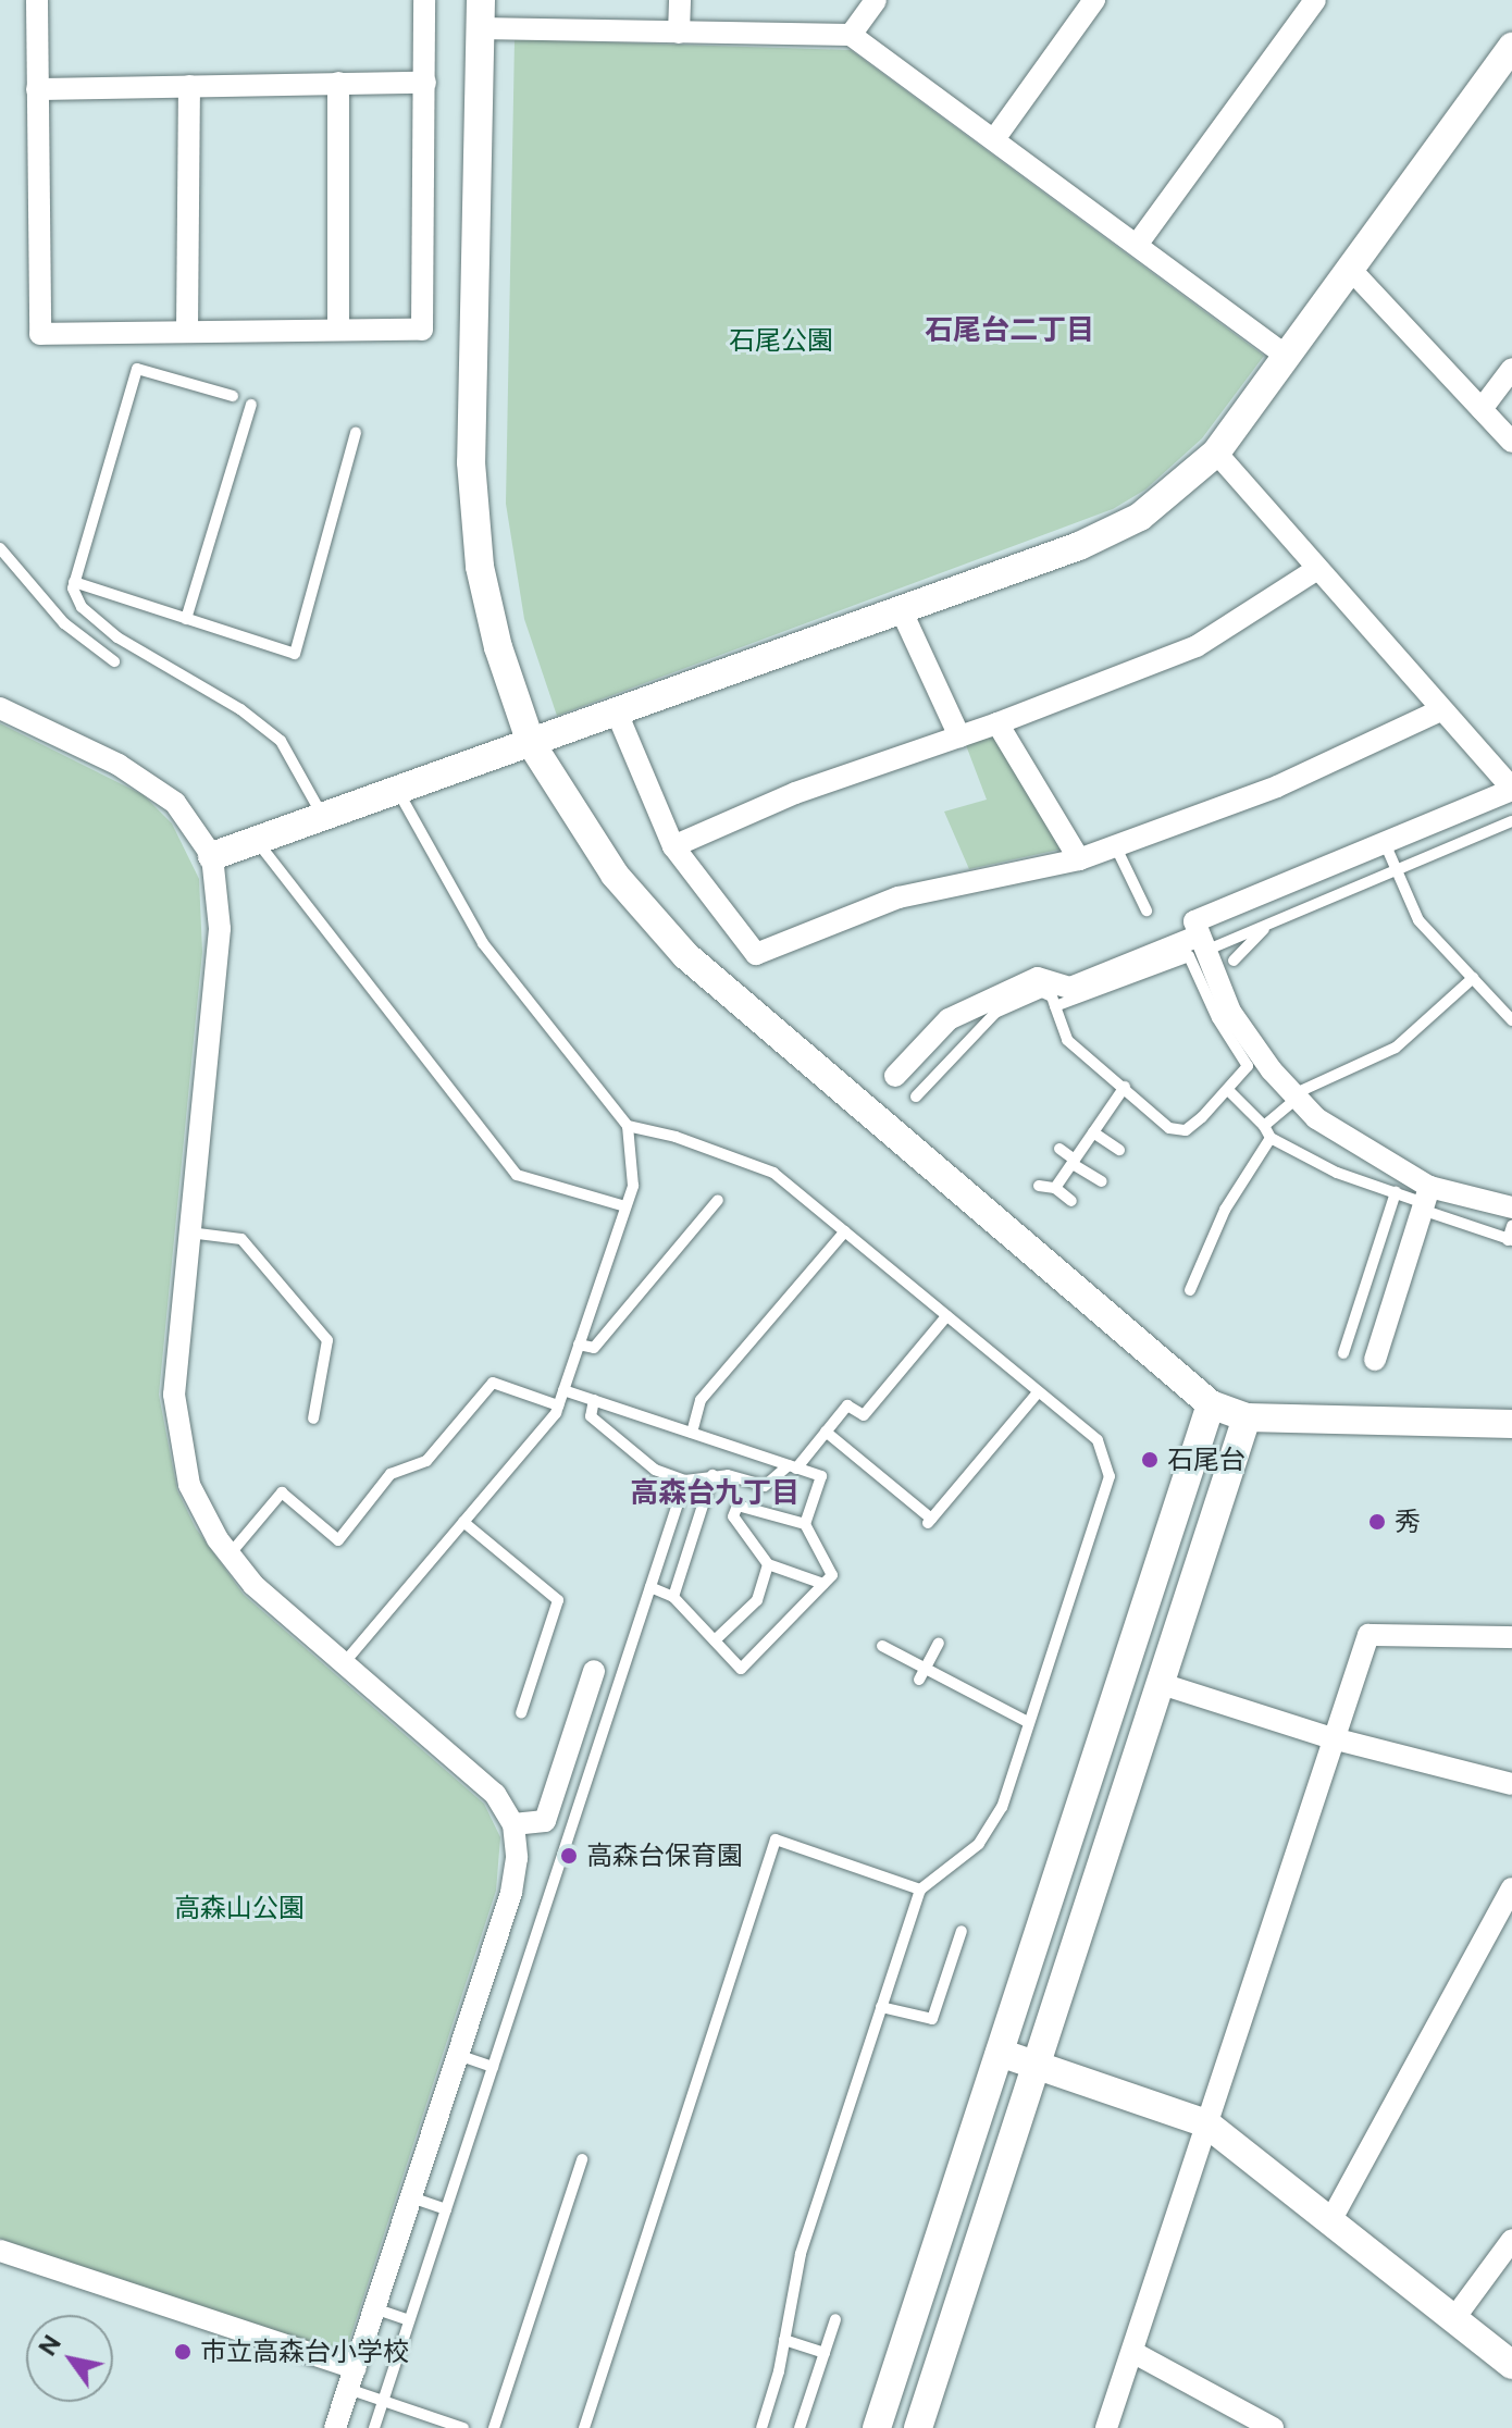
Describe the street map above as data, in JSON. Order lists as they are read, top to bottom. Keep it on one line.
{"districts":["石尾台二丁目","高森台九丁目"],"parks":["石尾公園","高森山公園"],"places":["石尾台","秀","高森台保育園","市立高森台小学校"],"north":"top left"}
